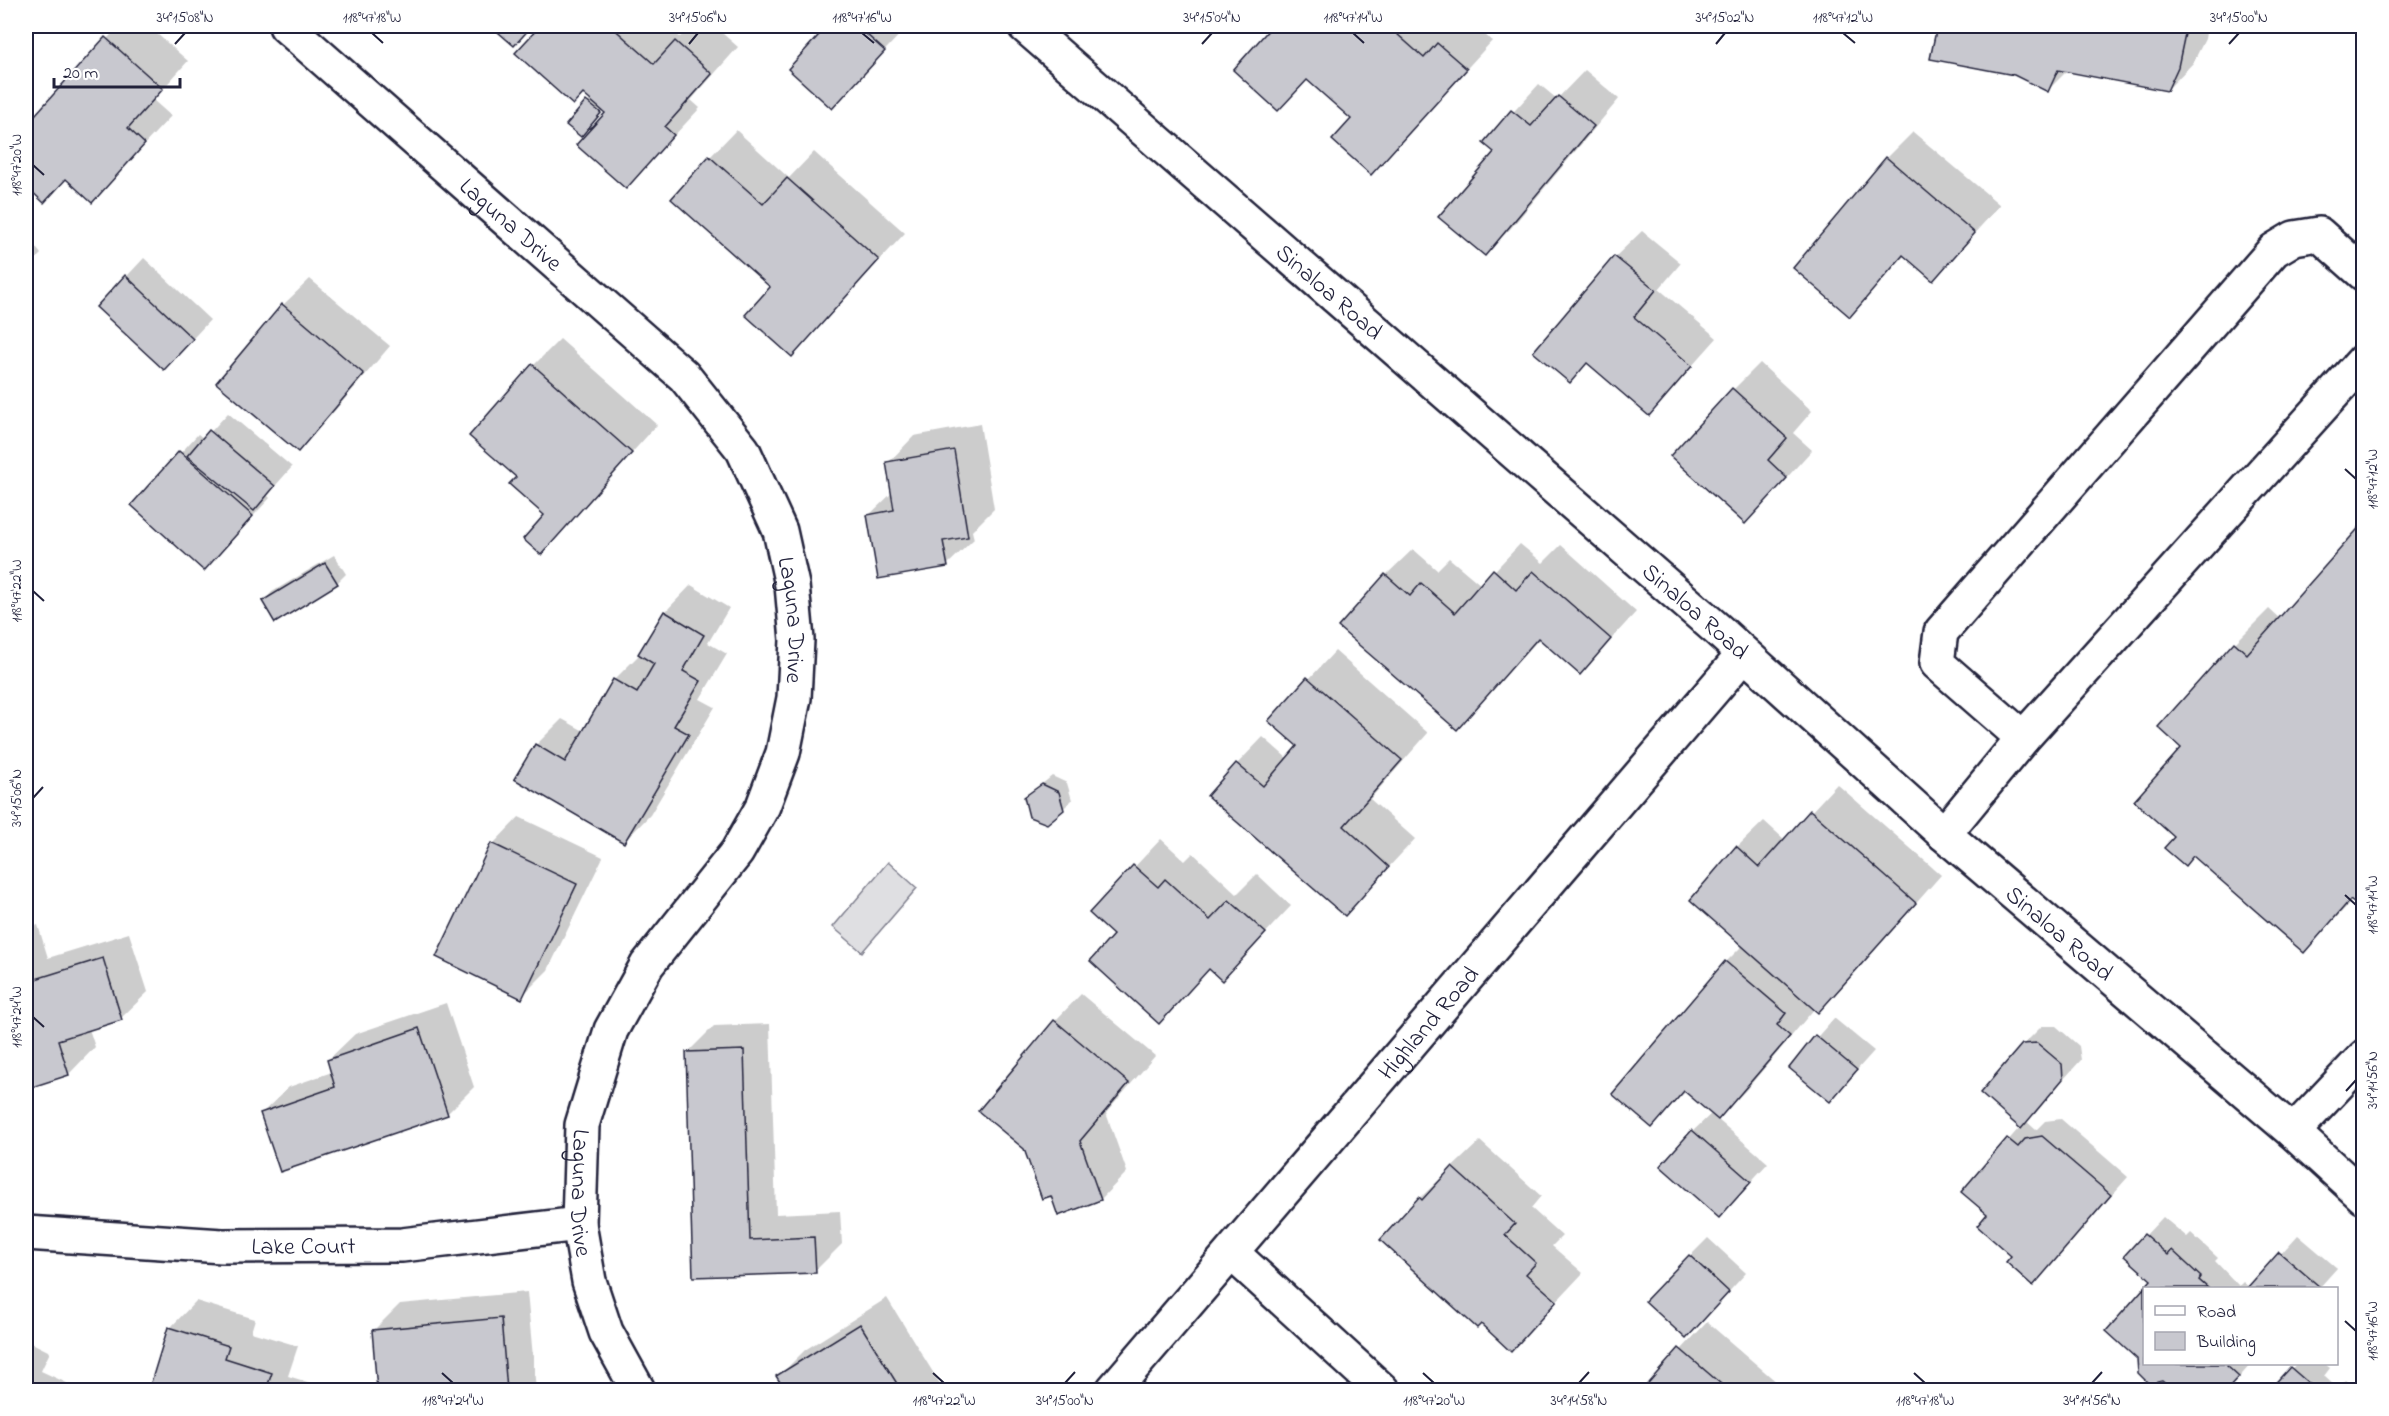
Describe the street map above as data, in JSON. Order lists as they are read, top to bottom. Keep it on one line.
{"streets":{"street":["Laguna Drive","Sinaloa Road","Highland Road","Lake Court"]},"crossings":[["Laguna Drive","Lake Court"],["Sinaloa Road","Highland Road"]],"legend":["Road","Building"],"scale_bar":"20 m","coordinates":["34°15'08\"N","118°47'18\"W","34°15'06\"N","118°47'16\"W","34°15'04\"N","118°47'14\"W","34°15'02\"N","118°47'12\"W","34°15'00\"N","118°47'20\"W","118°47'22\"W","118°47'24\"W","34°14'56\"N","34°14'58\"N"]}
